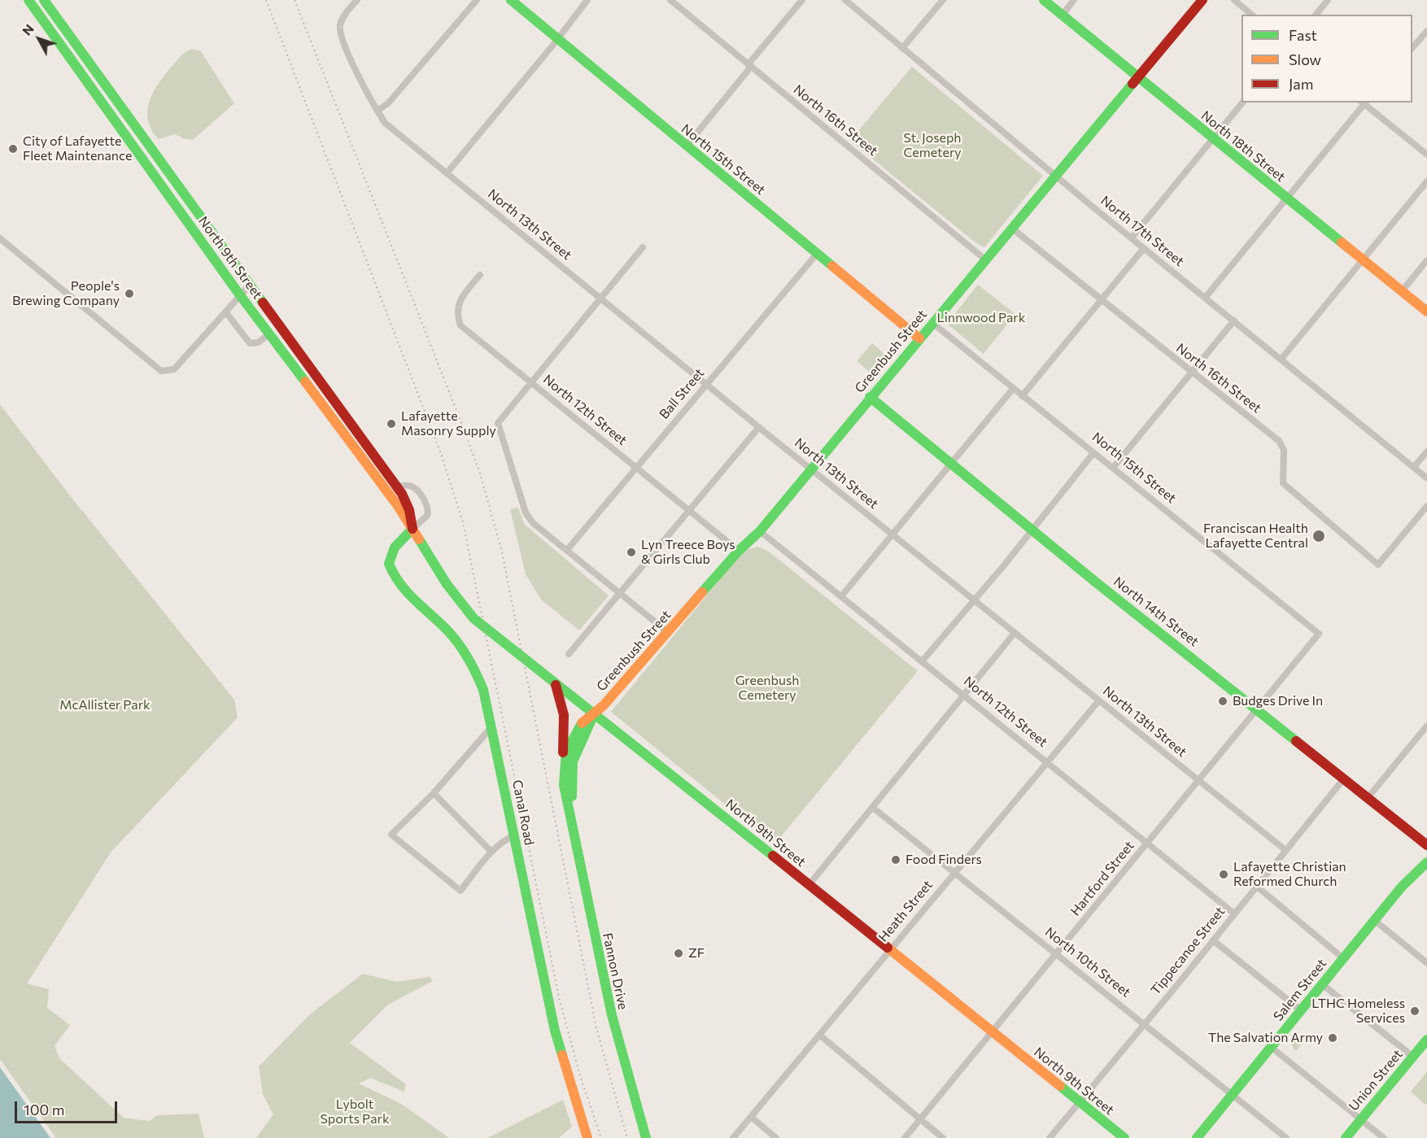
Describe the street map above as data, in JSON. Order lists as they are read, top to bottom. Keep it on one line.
{"streets":{"main road":["North 18th Street","North 15th Street","North 9th Street","Greenbush Street","North 14th Street","Canal Road","Fannon Drive","Salem Street","Union Street"],"street":["North 16th Street","North 13th Street","North 17th Street","Ball Street","North 12th Street","Hartford Street","Heath Street","Tippecanoe Street","North 10th Street"]},"crossings":[["North 16th Street","Greenbush Street"],["North 18th Street","Greenbush Street"],["North 15th Street","Greenbush Street"],["North 15th Street","Ball Street"],["North 15th Street","Hartford Street"],["North 13th Street","Greenbush Street"],["North 13th Street","Ball Street"],["North 13th Street","Hartford Street"],["North 13th Street","Heath Street"],["North 13th Street","Tippecanoe Street"],["North 17th Street","Greenbush Street"],["North 9th Street","Greenbush Street"],["North 9th Street","Canal Road"],["North 9th Street","Hartford Street"],["North 9th Street","Heath Street"],["North 9th Street","Tippecanoe Street"],["North 9th Street","Fannon Drive"],["Greenbush Street","North 12th Street"],["Greenbush Street","North 14th Street"],["Greenbush Street","Fannon Drive"],["Ball Street","North 12th Street"],["North 12th Street","Hartford Street"],["North 12th Street","Heath Street"],["North 12th Street","Tippecanoe Street"],["North 14th Street","Hartford Street"],["North 14th Street","Tippecanoe Street"],["Hartford Street","North 10th Street"],["Heath Street","North 10th Street"],["Tippecanoe Street","North 10th Street"],["North 10th Street","Salem Street"]],"parks":["St. Joseph Cemetery","Linnwood Park","Greenbush Cemetery","McAllister Park","Lybolt Sports Park"],"places":["City of Lafayette Fleet Maintenance","People's Brewing Company","Lafayette Masonry Supply","Franciscan Health Lafayette Central","Lyn Treece Boys & Girls Club","Budges Drive In","Food Finders","Lafayette Christian Reformed Church","ZF","LTHC Homeless Services","The Salvation Army"],"legend":["Fast","Slow","Jam"],"scale_bar":"100 m","north":"top left"}
